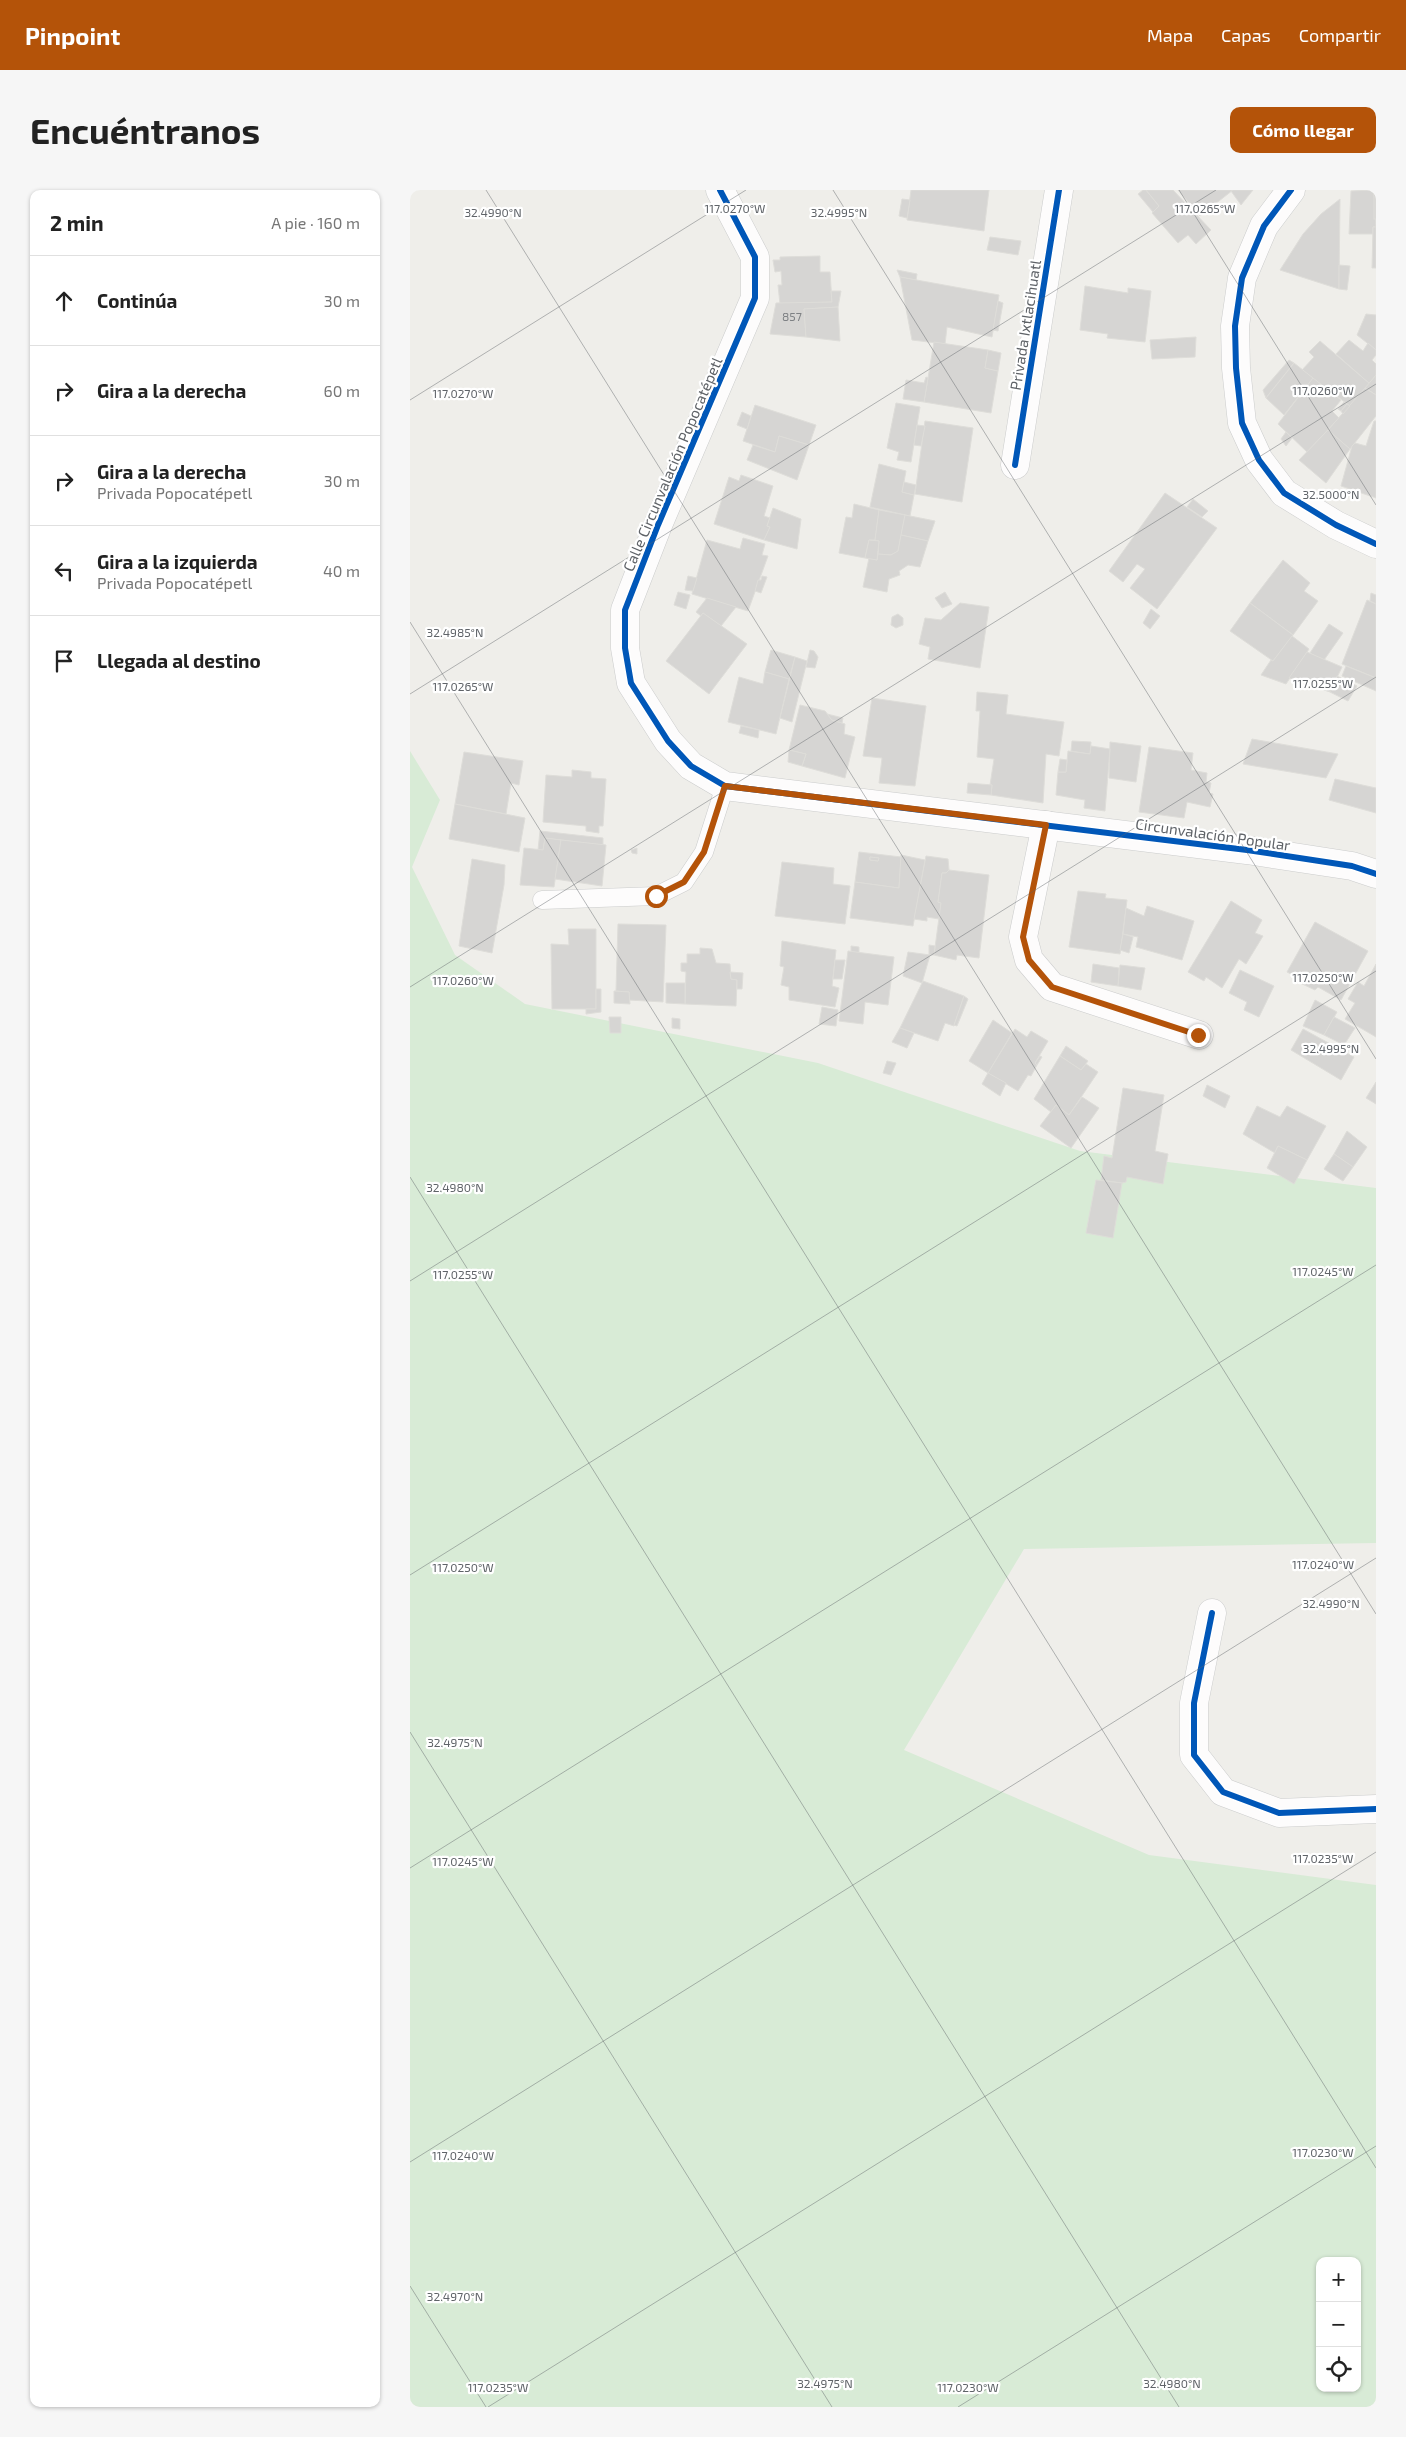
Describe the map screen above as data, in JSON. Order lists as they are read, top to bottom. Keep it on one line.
{"streets":{"street":["Privada Ixtlacihuatl","Calle Circunvalación Popocatépetl","Circunvalación Popular"]},"crossings":[["Calle Circunvalación Popocatépetl","Circunvalación Popular"]],"house_numbers":["857"],"page":{"header":"Pinpoint","nav":["Mapa","Capas","Compartir"],"buttons":"Cómo llegar","title":"Encuéntranos","heading":["2 min","A pie · 160 m"],"list":[["Continúa","30 m"],["Gira a la derecha","60 m"],["Gira a la derecha","Privada Popocatépetl","30 m"],["Gira a la izquierda","Privada Popocatépetl","40 m"],"Llegada al destino"],"map_buttons":["+","−"]},"coordinates":["117.0270°W","117.0265°W","32.4990°N","32.4995°N","117.0260°W","32.5000°N","32.4985°N","117.0255°W","117.0250°W","32.4980°N","117.0245°W","117.0240°W","32.4975°N","117.0235°W","117.0230°W","32.4970°N"]}
